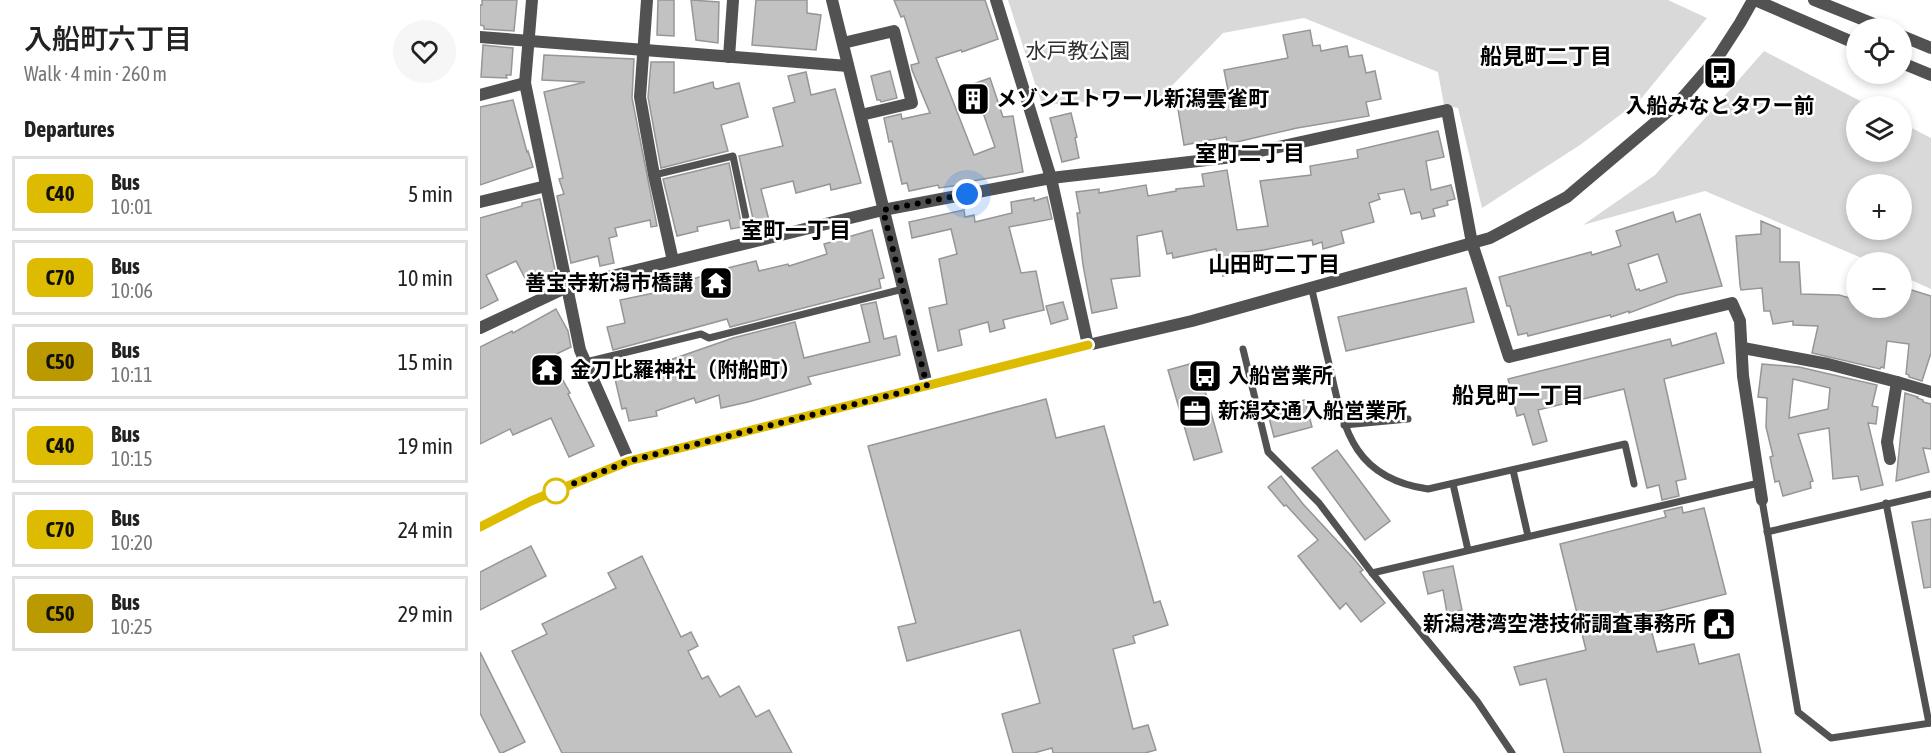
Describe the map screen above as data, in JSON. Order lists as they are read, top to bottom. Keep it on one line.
{"districts":["船見町二丁目","室町二丁目","室町一丁目","山田町二丁目","船見町一丁目"],"parks":["水戸教公園"],"places":{"bus stop":["入船みなとタワー前","入船営業所"],"building":["メゾンエトワール新潟雲雀町"],"temple":["善宝寺新潟市橋講","金刀比羅神社（附船町）"],"office":["新潟交通入船営業所"],"public building":["新潟港湾空港技術調査事務所"]},"lines":["bus line C40"],"page":{"heading":[["入船町六丁目","Walk · 4 min · 260 m"],"Departures"],"map_buttons":["+","−"],"list":[{"mark":"C40","name":"Bus","note":"10:01","value":"5 min"},{"mark":"C70","name":"Bus","note":"10:06","value":"10 min"},{"mark":"C50","name":"Bus","note":"10:11","value":"15 min"},{"mark":"C40","name":"Bus","note":"10:15","value":"19 min"},{"mark":"C70","name":"Bus","note":"10:20","value":"24 min"},{"mark":"C50","name":"Bus","note":"10:25","value":"29 min"}]}}
